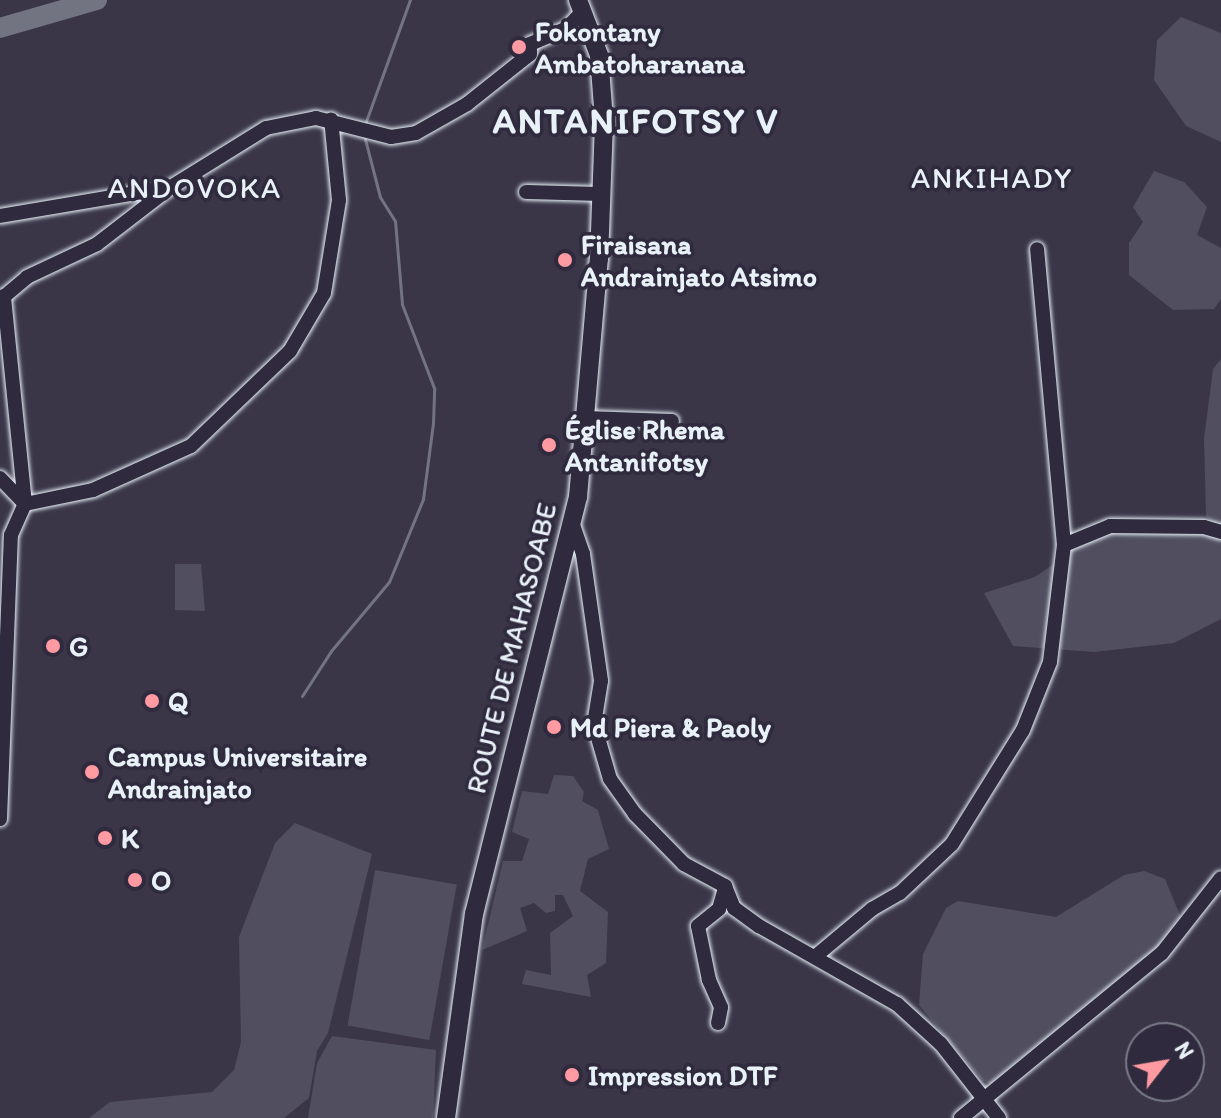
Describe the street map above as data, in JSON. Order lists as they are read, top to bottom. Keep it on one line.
{"streets":{"street":["ROUTE DE MAHASOABE"]},"districts":["ANTANIFOTSY V","ANKIHADY","ANDOVOKA"],"places":["Fokontany Ambatoharanana","Firaisana Andrainjato Atsimo","Église Rhema Antanifotsy","G","Q","Md Piera & Paoly","Campus Universitaire Andrainjato","K","O","Impression DTF"],"north":"top right"}
